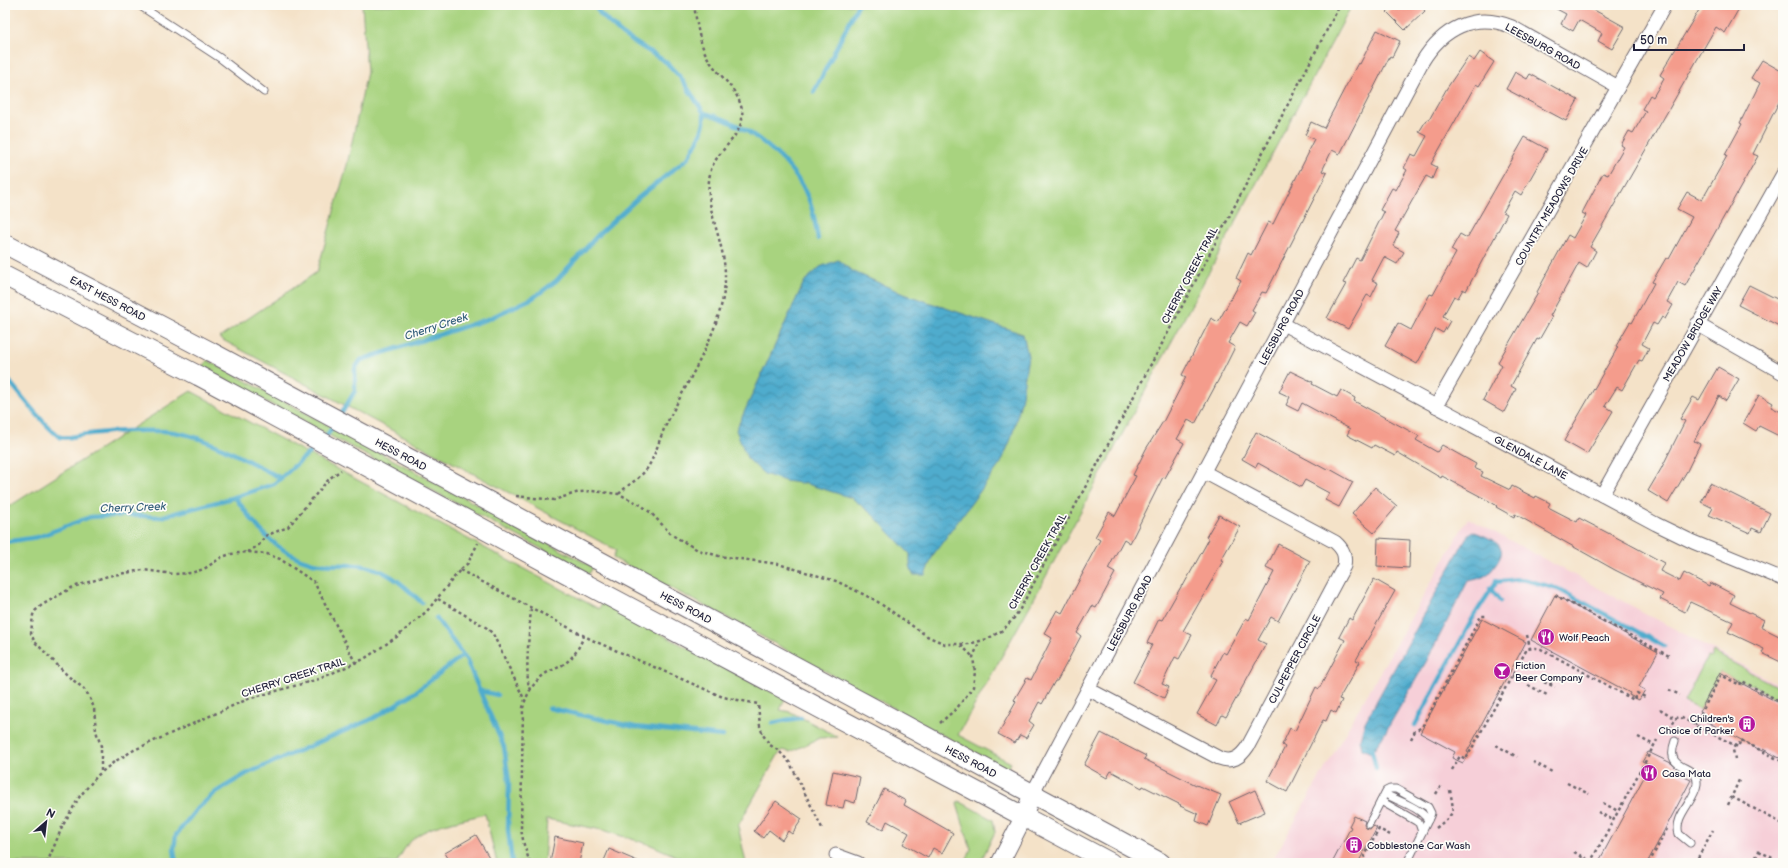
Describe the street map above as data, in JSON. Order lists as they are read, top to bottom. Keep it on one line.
{"streets":{"main road":["EAST HESS ROAD","HESS ROAD"],"street":["LEESBURG ROAD","COUNTRY MEADOWS DRIVE","MEADOW BRIDGE WAY","GLENDALE LANE","CULPEPPER CIRCLE"],"path":["CHERRY CREEK TRAIL"]},"crossings":[["LEESBURG ROAD","COUNTRY MEADOWS DRIVE"],["LEESBURG ROAD","HESS ROAD"],["LEESBURG ROAD","GLENDALE LANE"],["LEESBURG ROAD","CULPEPPER CIRCLE"],["COUNTRY MEADOWS DRIVE","GLENDALE LANE"],["EAST HESS ROAD","HESS ROAD"],["MEADOW BRIDGE WAY","GLENDALE LANE"]],"water":["Cherry Creek"],"places":{"restaurant":["Wolf Peach","Casa Mata"],"bar":["Fiction Beer Company"],"building":["Children's Choice of Parker","Cobblestone Car Wash"]},"scale_bar":"50 m","north":"top right"}
